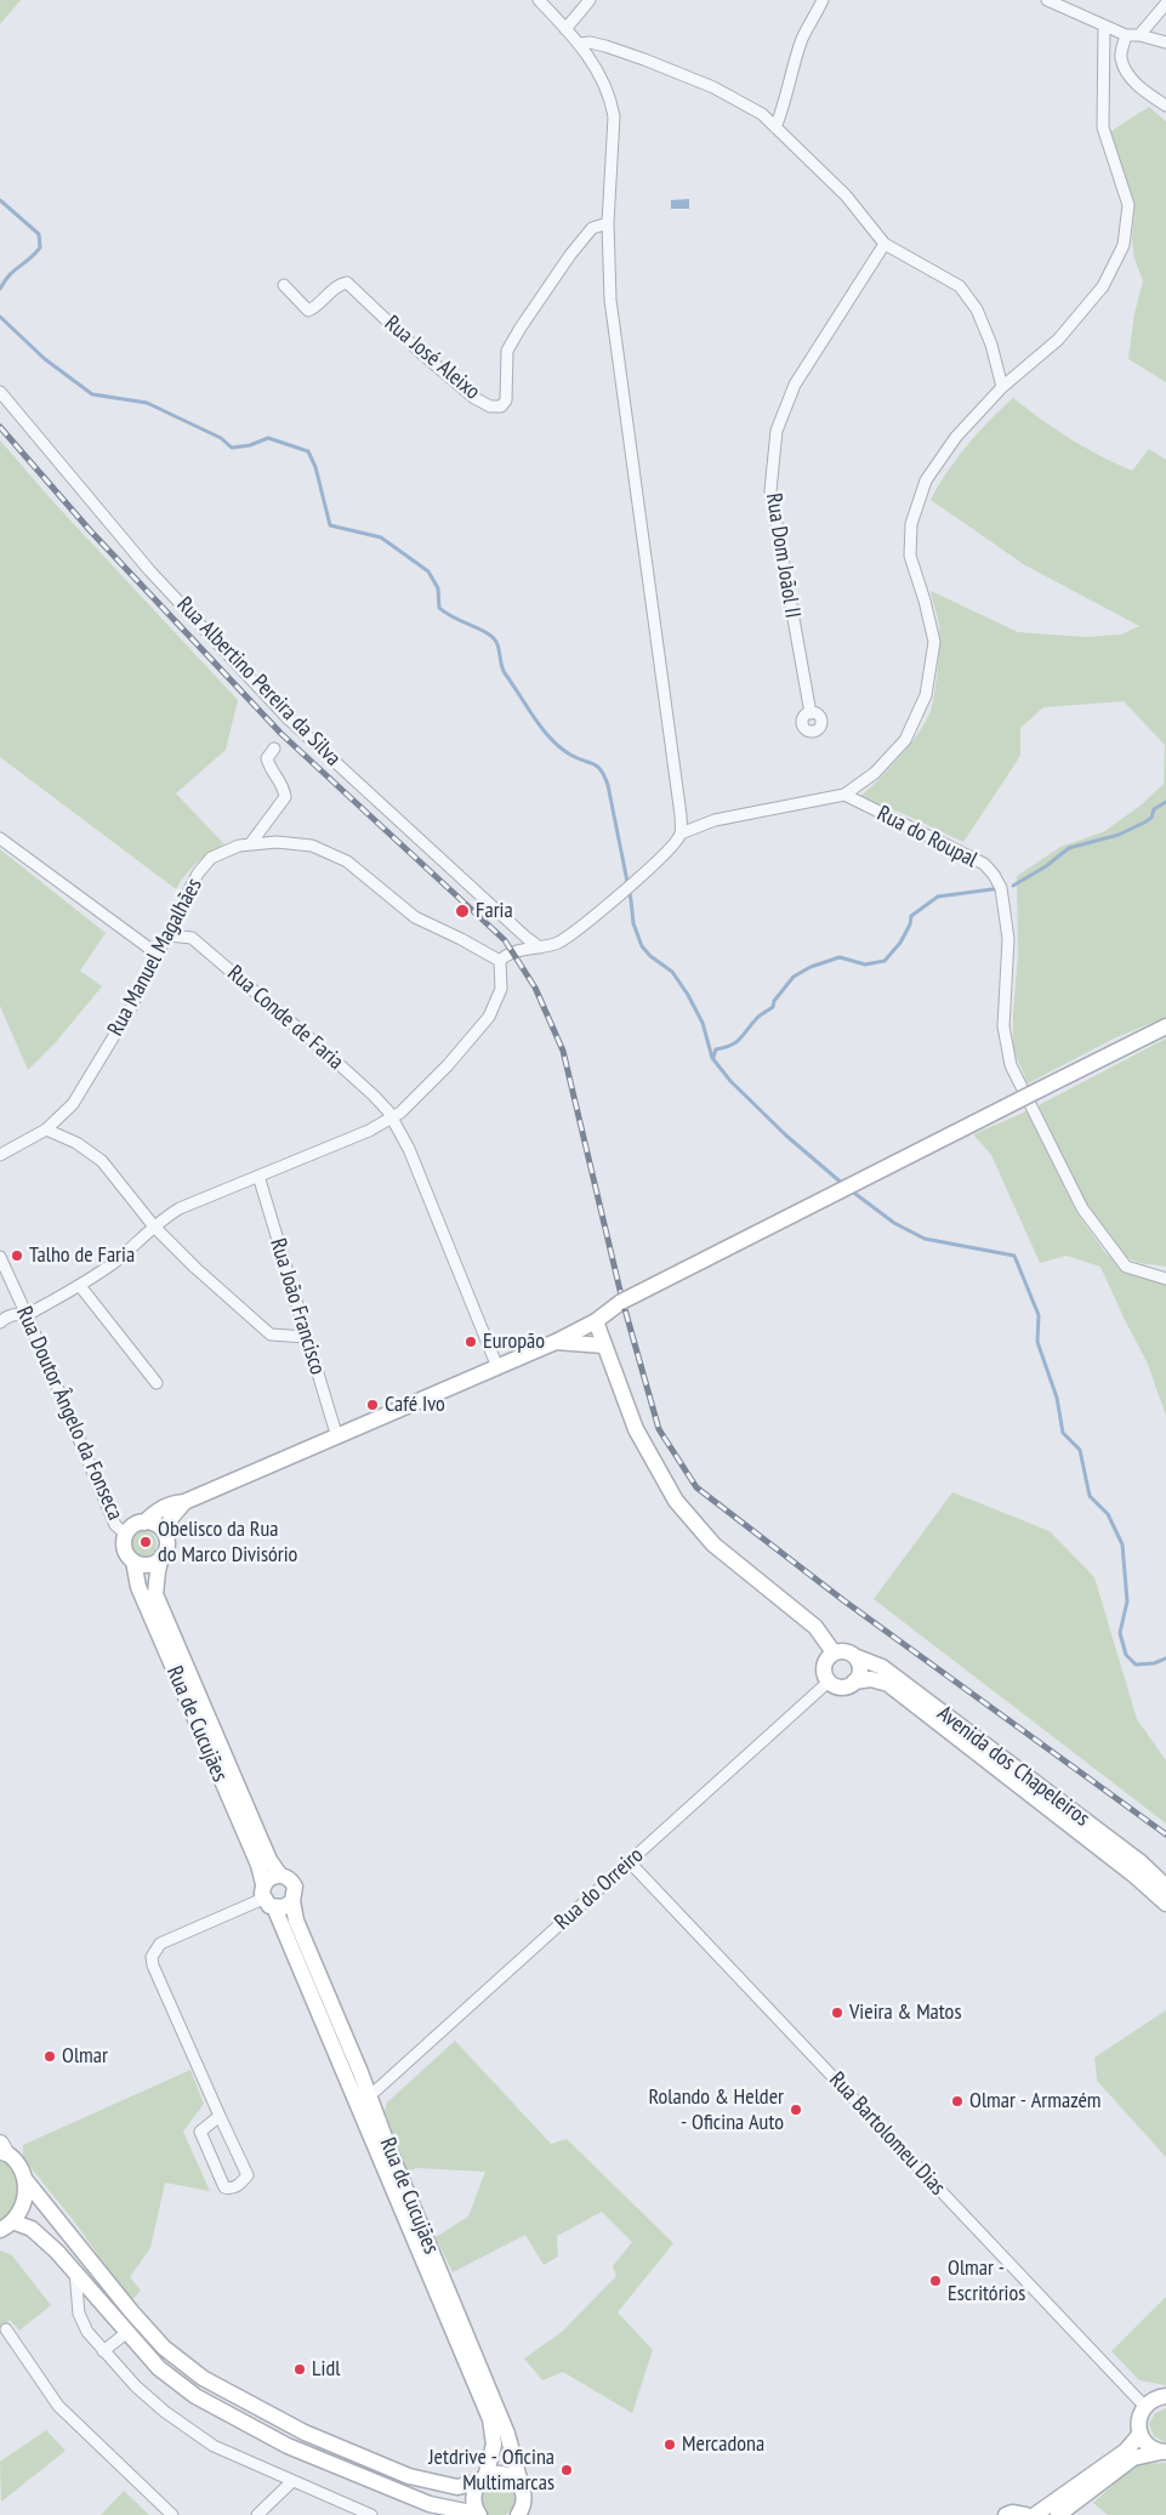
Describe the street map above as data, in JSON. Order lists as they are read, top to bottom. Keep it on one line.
{"streets":{"street":["Rua José Aleixo","Rua Dom Joãol II","Rua Albertino Pereira da Silva","Rua do Roupal","Rua Manuel Magalhães","Rua Conde de Faria","Rua João Francisco","Rua Doutor Ângelo da Fonseca","Rua de Cucujães","Avenida dos Chapeleiros","Rua do Orreiro","Rua Bartolomeu Dias"]},"crossings":[["Rua Manuel Magalhães","Rua Conde de Faria"],["Rua Doutor Ângelo da Fonseca","Rua de Cucujães"],["Rua de Cucujães","Rua do Orreiro"],["Avenida dos Chapeleiros","Rua do Orreiro"],["Rua do Orreiro","Rua Bartolomeu Dias"]],"places":["Faria","Talho de Faria","Europão","Café Ivo","Obelisco da Rua do Marco Divisório","Vieira & Matos","Olmar","Olmar - Armazém","Rolando & Helder - Oficina Auto","Olmar - Escritórios","Lidl","Mercadona","Jetdrive - Oficina Multimarcas"]}
